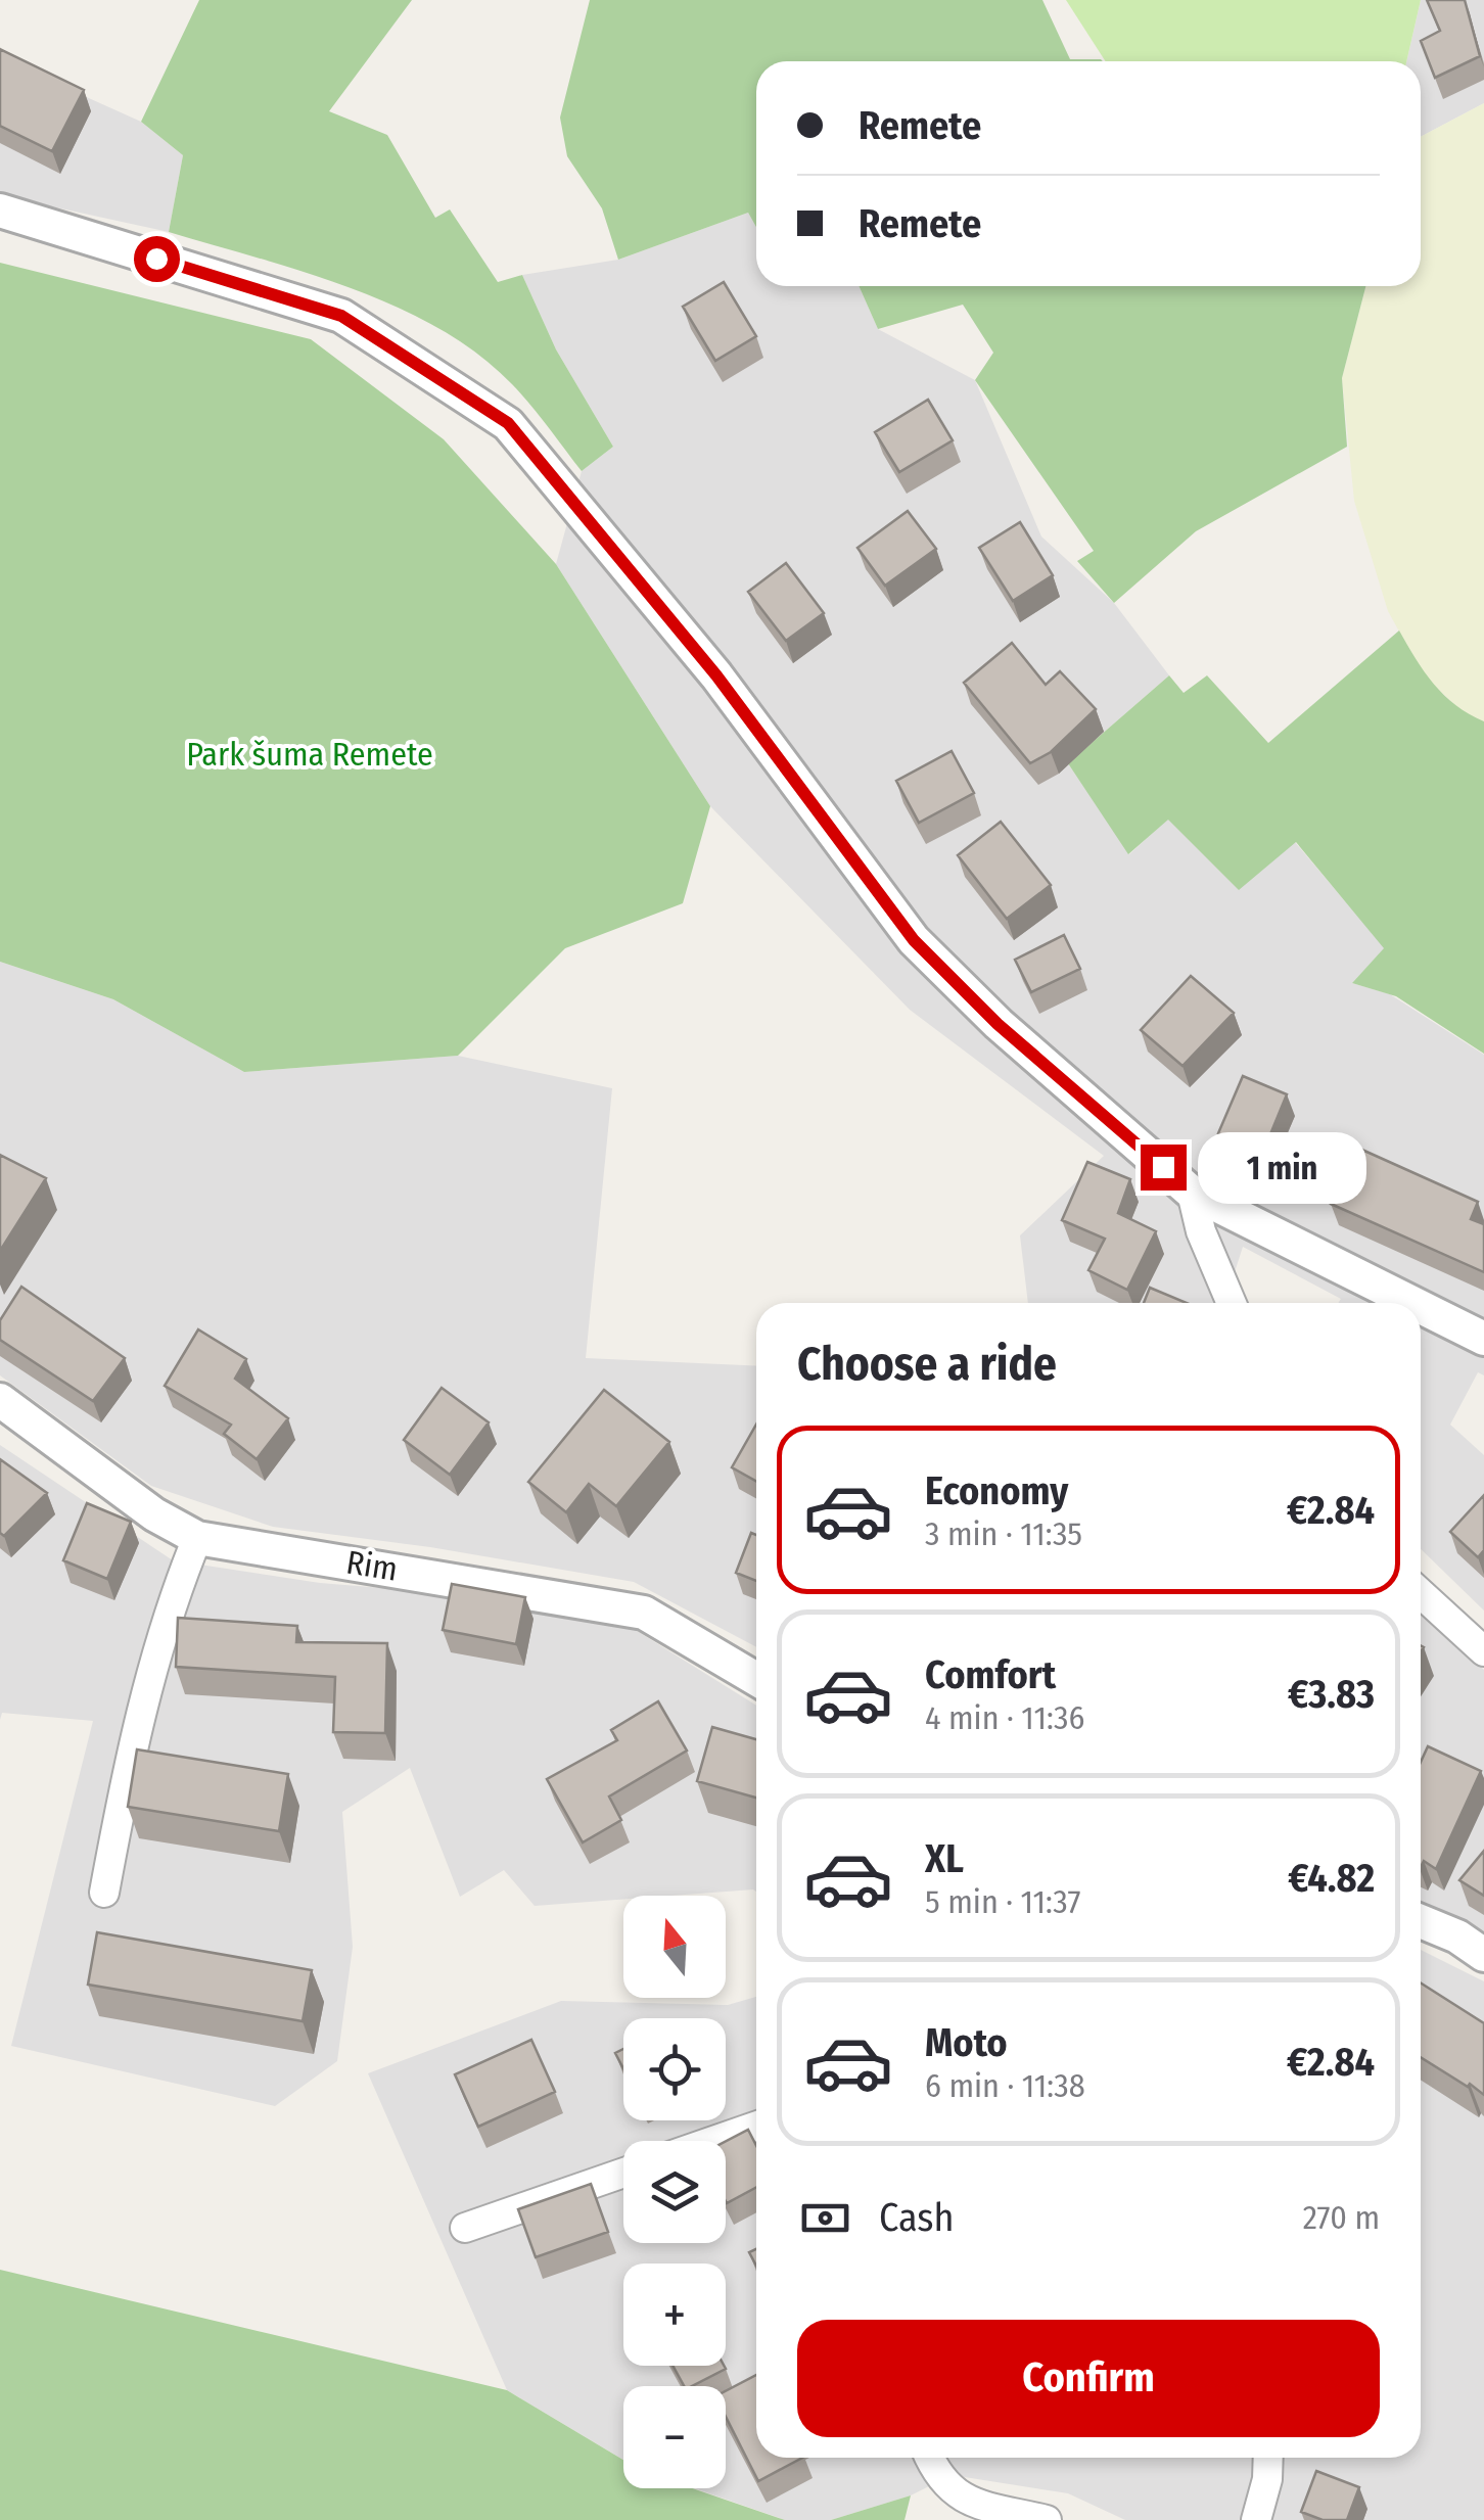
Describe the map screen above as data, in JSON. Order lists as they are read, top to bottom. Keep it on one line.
{"streets":{"street":["Rim"]},"parks":["Park šuma Remete"],"north":"top","page":{"banner":["Remete","Remete"],"bubble":"1 min","heading":"Choose a ride","list":[{"name":"Economy","note":"3 min · 11:35","value":"€2.84"},{"name":"Comfort","note":"4 min · 11:36","value":"€3.83"},{"name":"XL","note":"5 min · 11:37","value":"€4.82"},{"name":"Moto","note":"6 min · 11:38","value":"€2.84"}],"map_buttons":["+","−"],"pay":["Cash","270 m"],"buttons":"Confirm"}}
